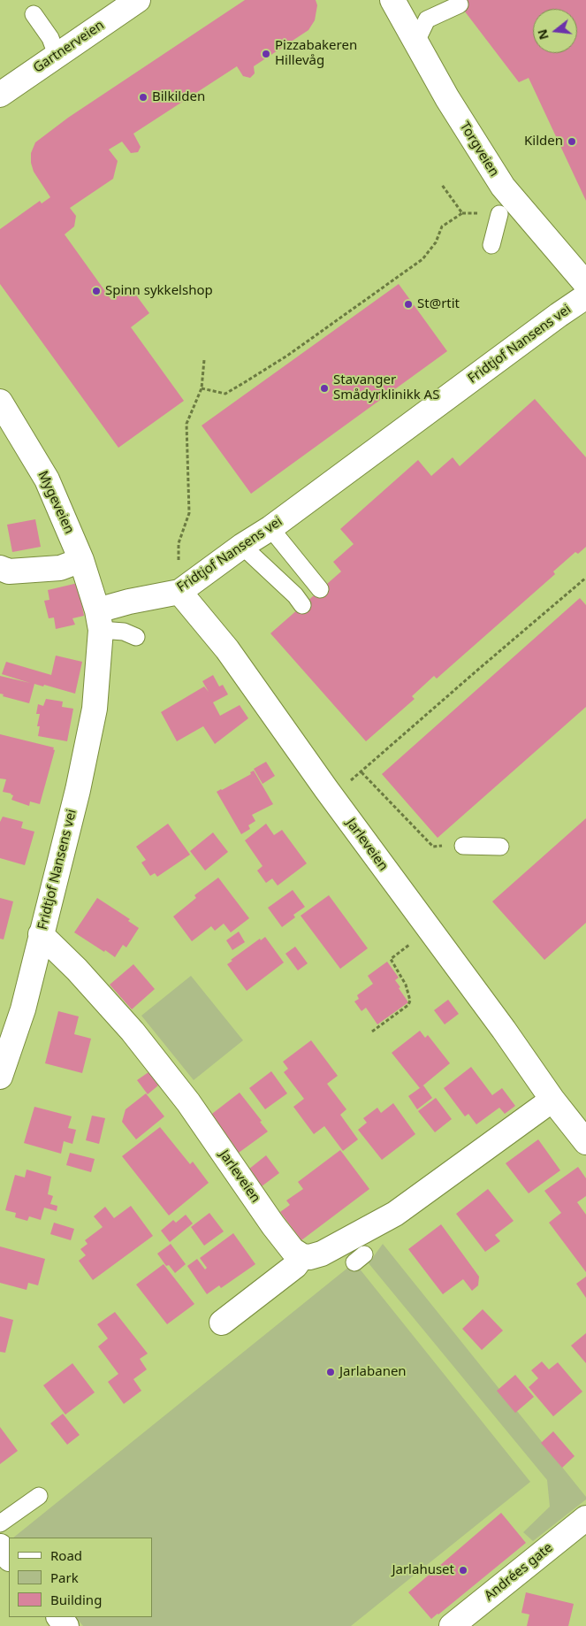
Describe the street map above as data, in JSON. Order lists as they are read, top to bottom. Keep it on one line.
{"streets":{"street":["Gartnerveien","Torgveien","Fridtjof Nansens vei","Mygeveien","Jarleveien","Andrées gate"]},"crossings":[["Fridtjof Nansens vei","Mygeveien"],["Fridtjof Nansens vei","Jarleveien"]],"places":["Pizzabakeren Hillevåg","Bilkilden","Kilden","Spinn sykkelshop","St@rtit","Stavanger Smådyrklinikk AS","Jarlabanen","Jarlahuset"],"legend":["Road","Park","Building"],"north":"left"}
